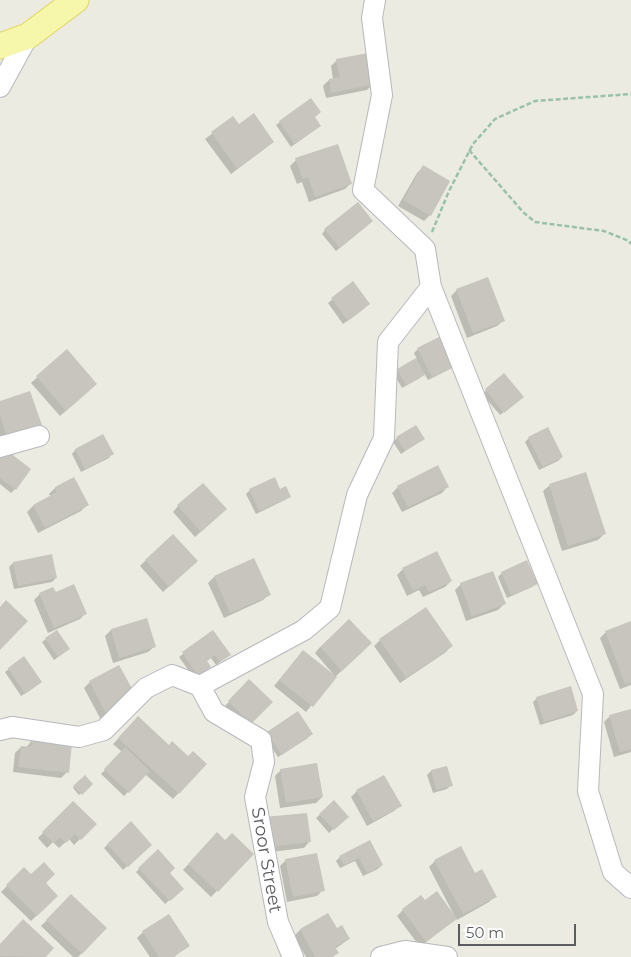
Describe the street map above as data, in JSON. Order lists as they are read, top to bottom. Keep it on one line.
{"streets":{"street":["Sroor Street"]},"scale_bar":"50 m"}
